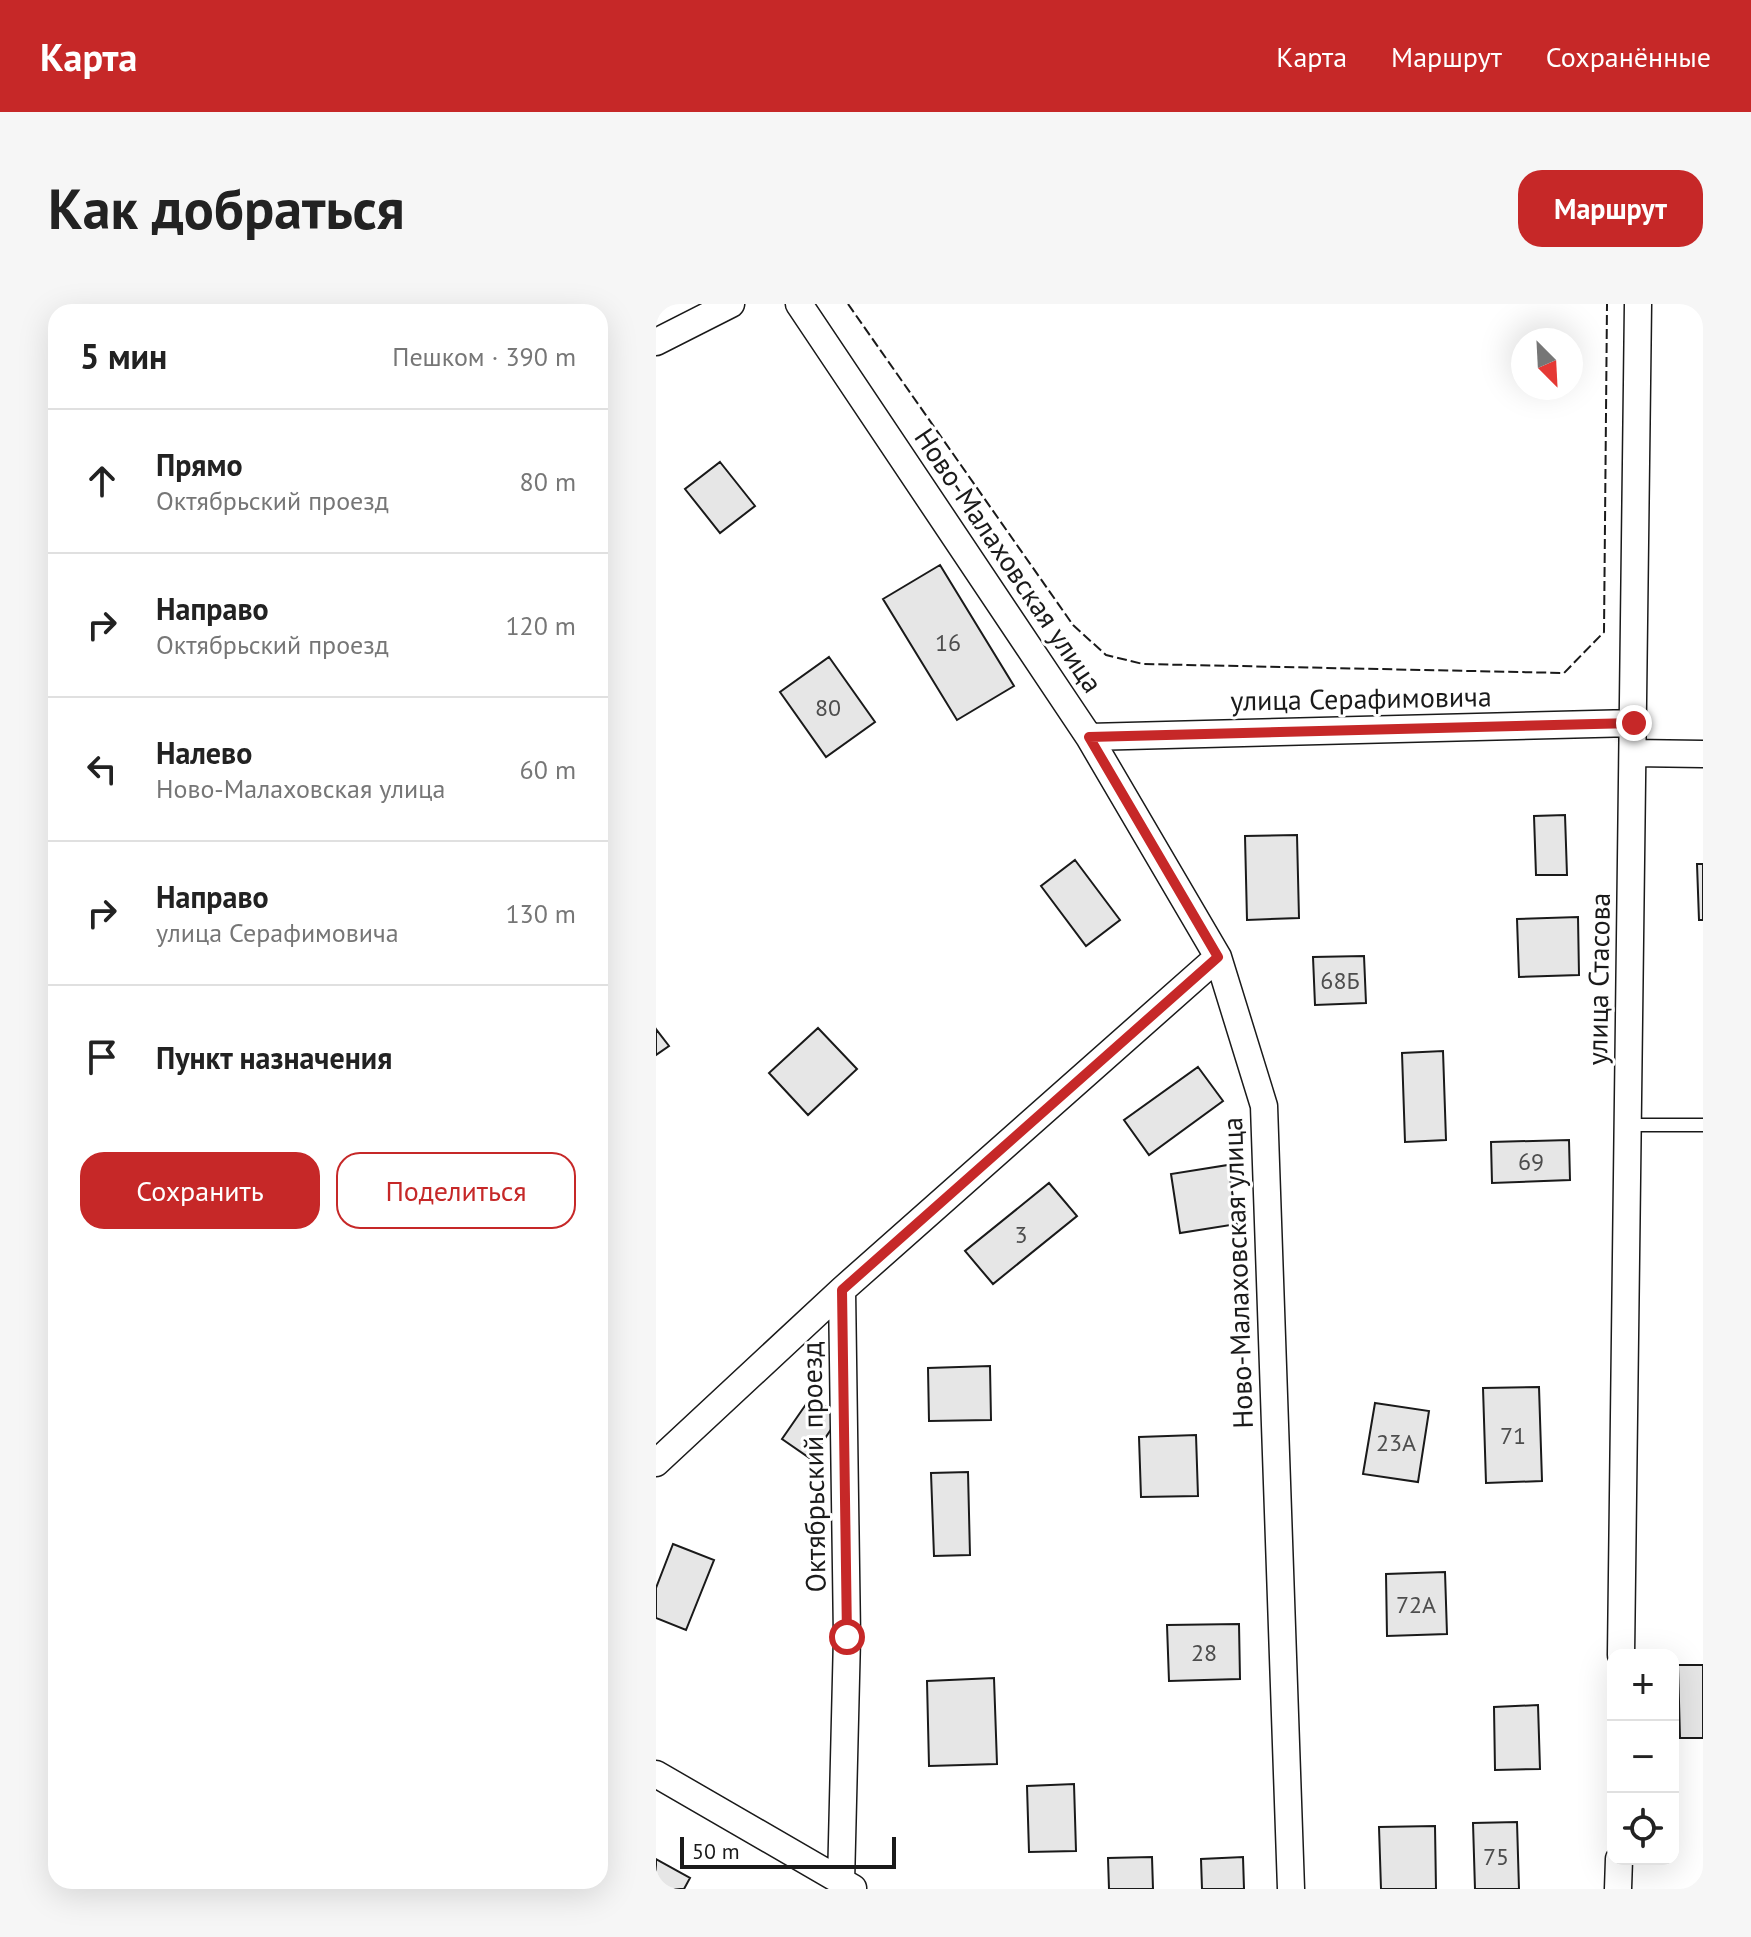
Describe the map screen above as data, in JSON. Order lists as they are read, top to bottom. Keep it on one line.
{"streets":{"street":["Ново-Малаховская улица","улица Серафимовича","улица Стасова","Октябрьский проезд"]},"crossings":[["Ново-Малаховская улица","улица Серафимовича"],["Ново-Малаховская улица","Октябрьский проезд"],["улица Серафимовича","улица Стасова"]],"house_numbers":["16","80","68Б","69","3","71","23А","72А","28","75"],"scale_bar":"50 m","north":"bottom right","page":{"header":"Карта","nav":["Карта","Маршрут","Сохранённые"],"buttons":["Маршрут",["Сохранить","Поделиться"]],"title":"Как добраться","heading":["5 мин","Пешком · 390 m"],"list":[["Прямо","Октябрьский проезд","80 m"],["Направо","Октябрьский проезд","120 m"],["Налево","Ново-Малаховская улица","60 m"],["Направо","улица Серафимовича","130 m"],"Пункт назначения"],"map_buttons":["+","−"],"scale":"50 m"}}
